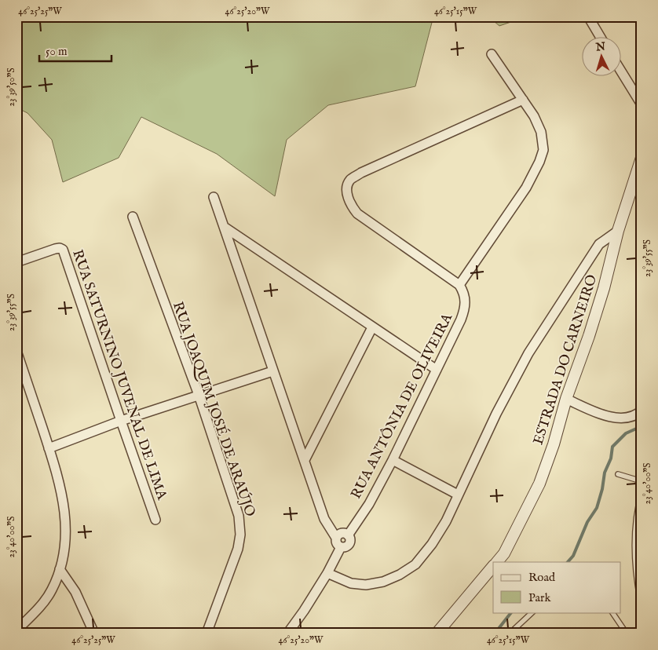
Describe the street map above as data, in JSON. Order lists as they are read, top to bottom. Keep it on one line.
{"streets":{"street":["ESTRADA DO CARNEIRO","RUA SATURNINO JUVENAL DE LIMA","RUA ANTÔNIA DE OLIVEIRA","RUA JOAQUIM JOSÉ DE ARAÚJO"]},"legend":["Road","Park"],"scale_bar":"50 m","north":"top","coordinates":["46°25'25\"W","46°25'20\"W","46°25'15\"W","23°39'50\"S","23°39'55\"S","23°40'00\"S"]}
